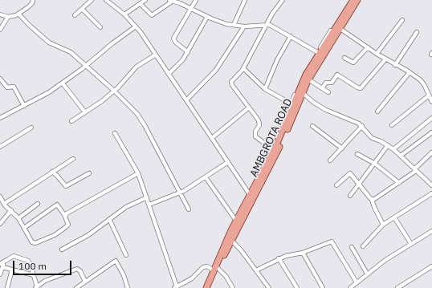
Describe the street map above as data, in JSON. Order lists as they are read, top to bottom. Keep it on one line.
{"streets":{"main road":["AMBGROTA ROAD"]},"scale_bar":"100 m"}
